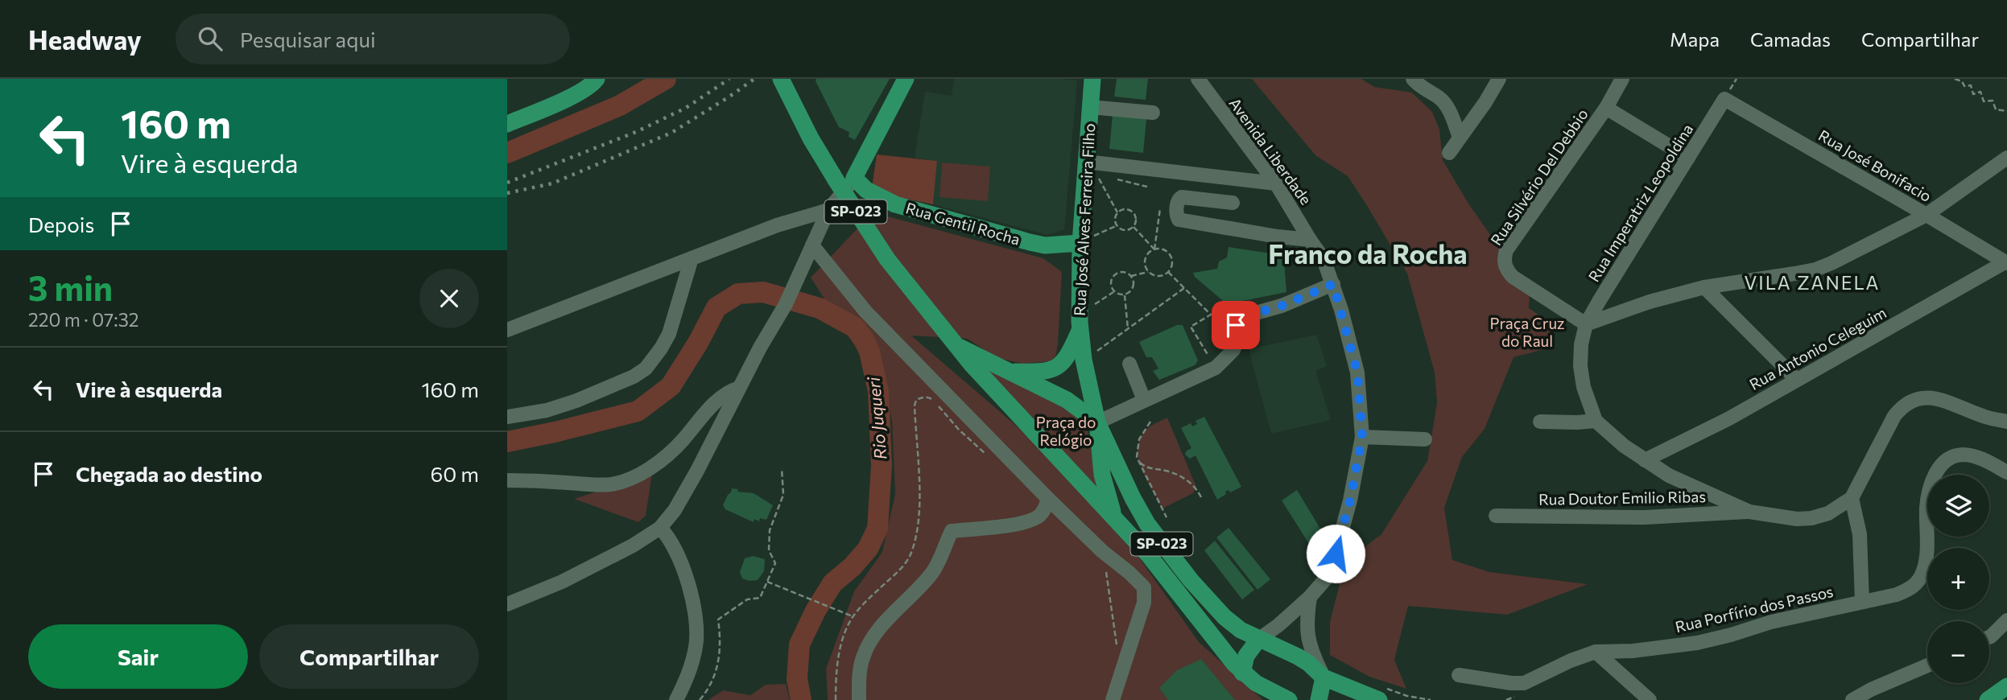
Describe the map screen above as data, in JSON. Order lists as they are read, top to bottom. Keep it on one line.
{"streets":{"main road":["SP-023","Rua José Alves Ferreira Filho","Rua Gentil Rocha"],"street":["Avenida Liberdade","Rua José Bonifacio","Rua Silvério Del Debbio","Rua Imperatriz Leopoldina","Rua Antonio Celeguim","Rua Doutor Emilio Ribas","Rua Porfírio dos Passos"]},"crossings":[["Avenida Liberdade","SP-023"],["Avenida Liberdade","Rua José Alves Ferreira Filho"],["Rua José Bonifacio","Rua Imperatriz Leopoldina"],["Rua José Bonifacio","Rua Antonio Celeguim"],["Rua Silvério Del Debbio","Rua Imperatriz Leopoldina"],["SP-023","Rua José Alves Ferreira Filho"],["Rua José Alves Ferreira Filho","Rua Gentil Rocha"]],"districts":["Franco da Rocha","VILA ZANELA"],"water":["Rio Juqueri"],"parks":["Praça Cruz do Raul","Praça do Relógio"],"page":{"header":"Headway","search":"Pesquisar aqui","nav":["Mapa","Camadas","Compartilhar"],"turn":["160 m","Vire à esquerda"],"then":"Depois","heading":["3 min","220 m · 07:32"],"list":[{"name":"Vire à esquerda","value":"160 m"},{"name":"Chegada ao destino","value":"60 m"}],"map_buttons":["+","−"],"buttons":["Sair","Compartilhar"]}}
